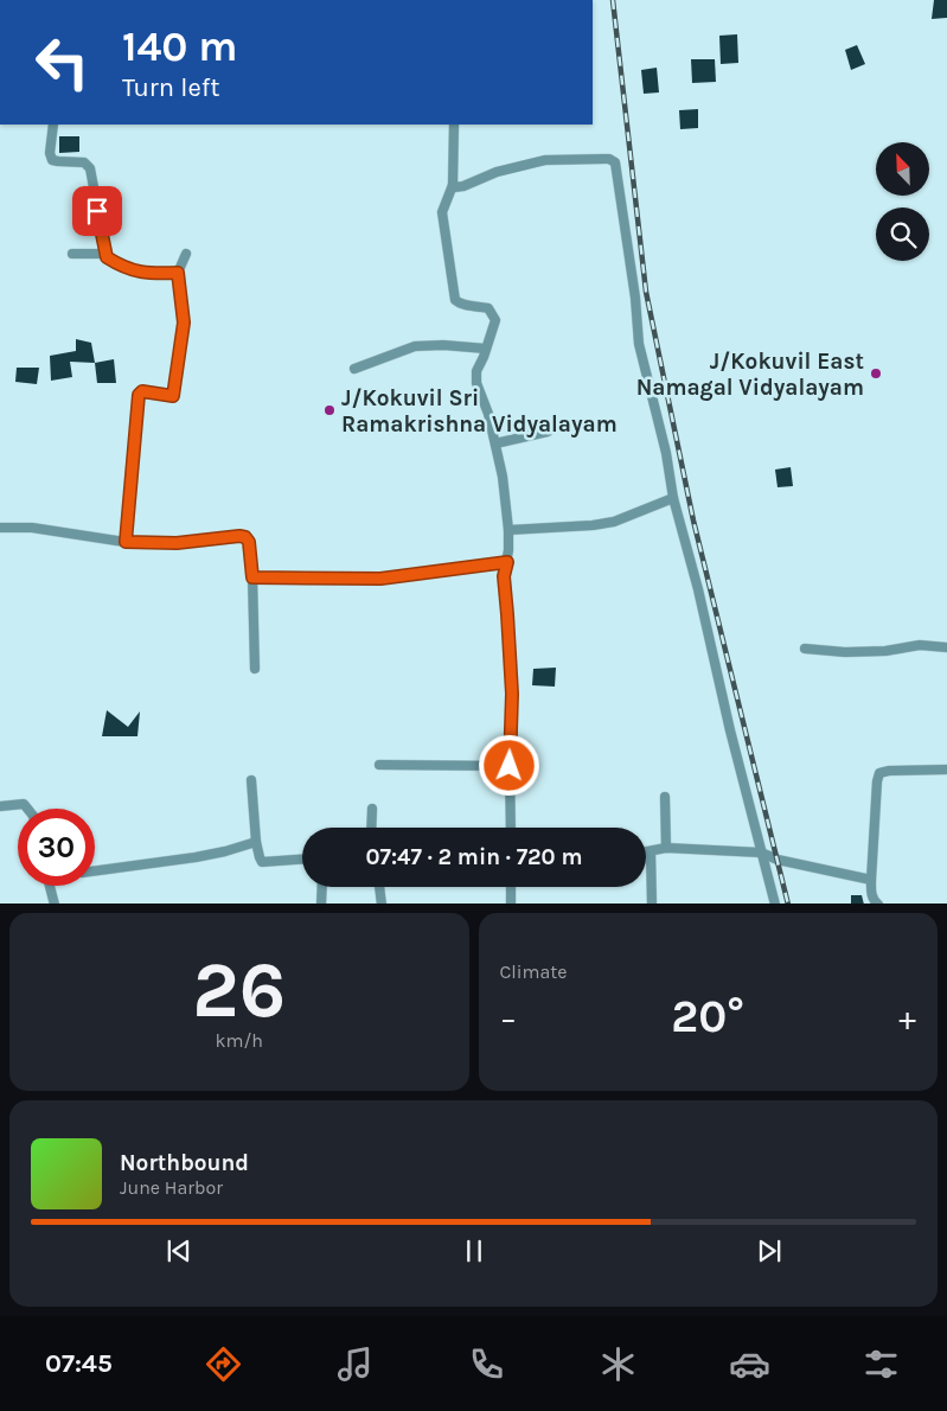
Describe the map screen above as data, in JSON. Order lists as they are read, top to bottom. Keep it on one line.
{"places":["J/Kokuvil East Namagal Vidyalayam","J/Kokuvil Sri Ramakrishna Vidyalayam"],"north":"top left","page":{"turn":["140 m","Turn left"],"limit":"30","trip":"07:47 · 2 min · 720 m","tile":[["26","km/h"],"Climate"],"heat":["−","20°","+"],"song":["Northbound","June Harbor"],"tabs":"07:45"}}
